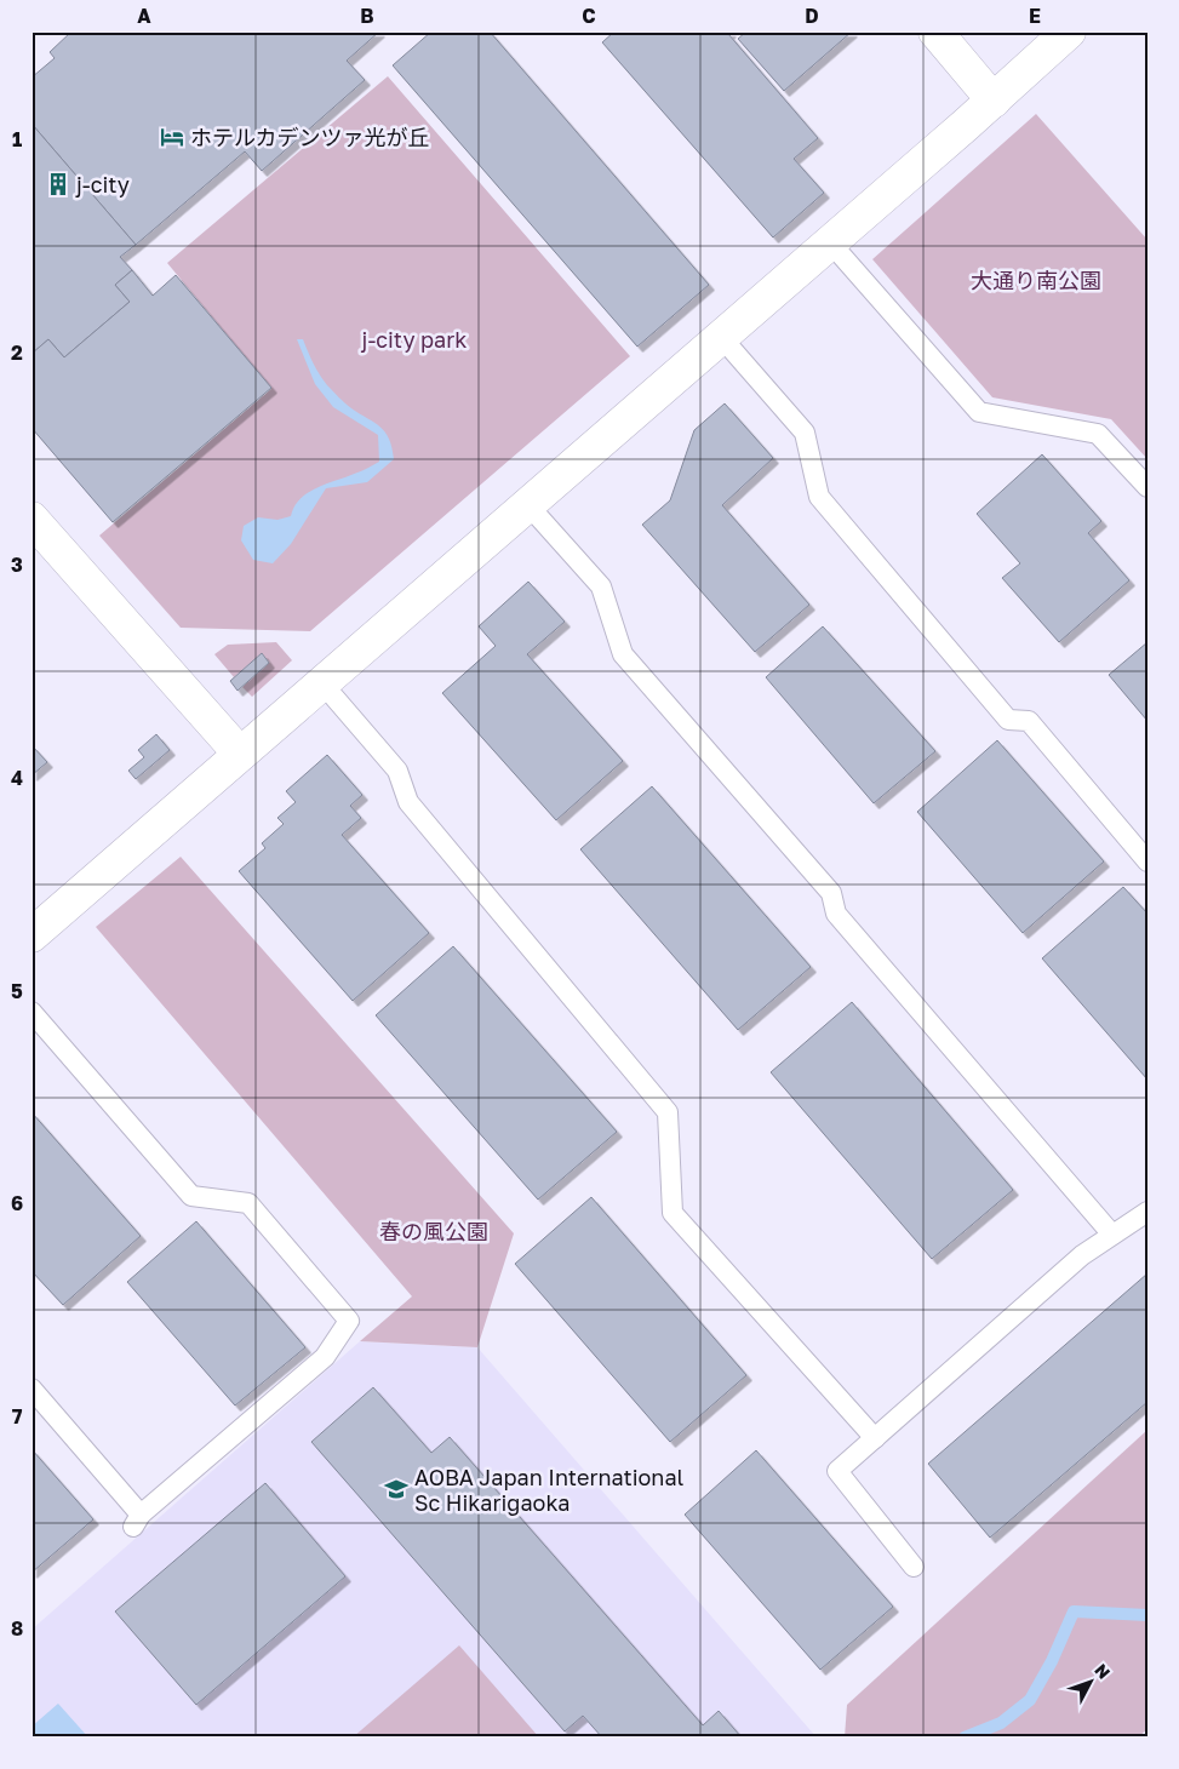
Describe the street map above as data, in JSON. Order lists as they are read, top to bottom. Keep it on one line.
{"parks":["大通り南公園","j-city park","春の風公園"],"places":{"hotel":["ホテルカデンツァ光が丘"],"building":["j-city"],"school or university":["AOBA Japan International Sc Hikarigaoka"]},"north":"top right","grid":{"columns":["A","B","C","D","E"],"rows":["1","2","3","4","5","6","7","8"]}}
